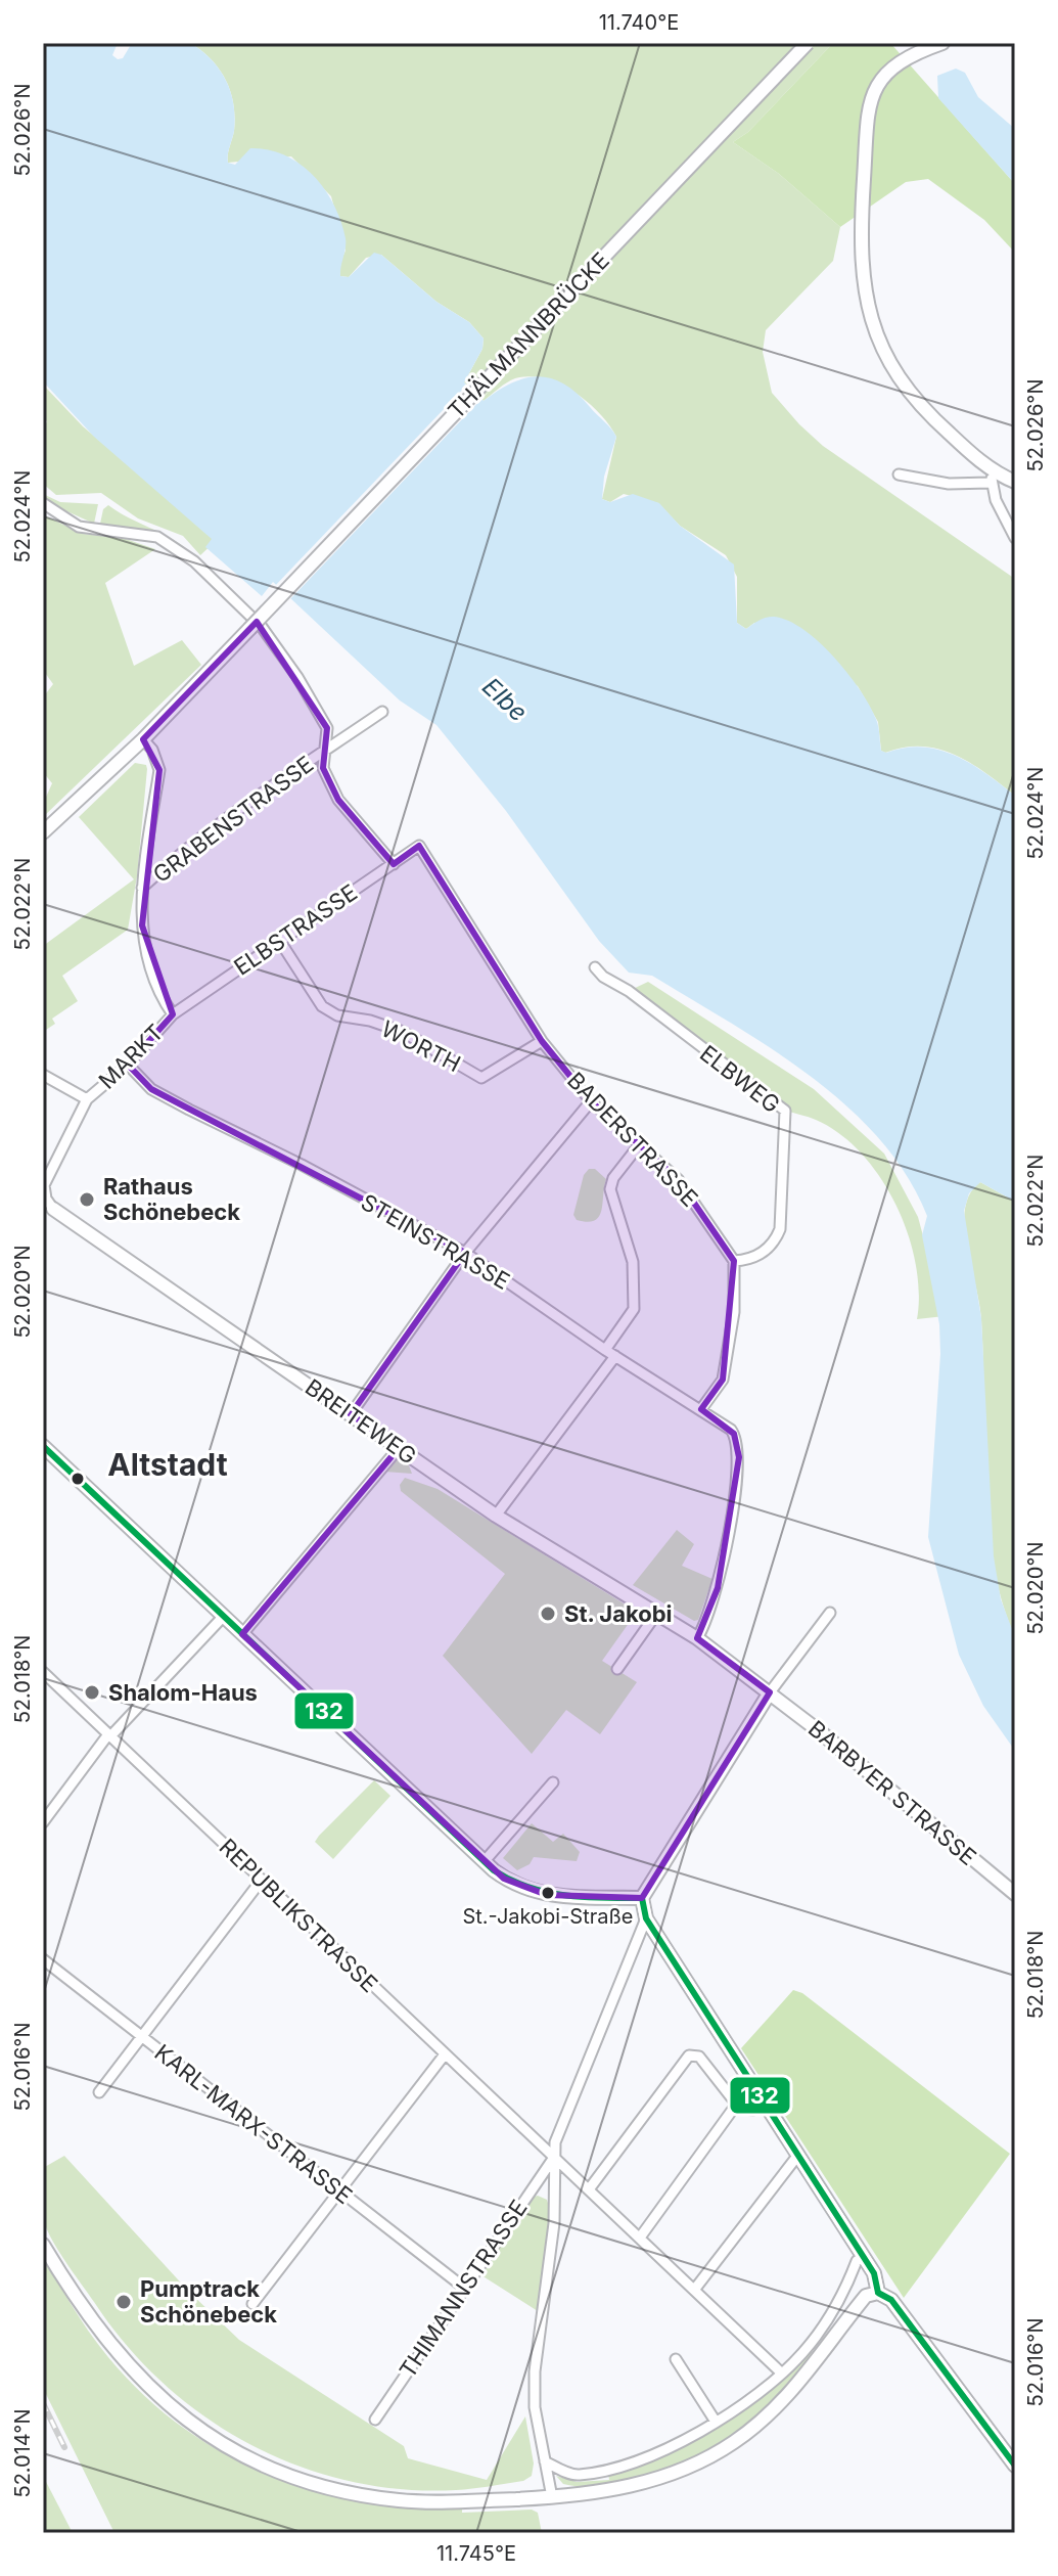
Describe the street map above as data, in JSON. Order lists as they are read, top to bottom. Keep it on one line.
{"streets":{"street":["THÄLMANNBRÜCKE","GRABENSTRASSE","ELBSTRASSE","WORTH","MARKT","ELBWEG","BADERSTRASSE","STEINSTRASSE","BREITEWEG","BARBYER STRASSE","REPUBLIKSTRASSE","KARL-MARX-STRASSE","THIMANNSTRASSE"]},"crossings":[["ELBSTRASSE","WORTH"],["ELBSTRASSE","MARKT"],["ELBSTRASSE","BADERSTRASSE"],["WORTH","BADERSTRASSE"],["MARKT","STEINSTRASSE"],["MARKT","BREITEWEG"],["ELBWEG","BADERSTRASSE"],["STEINSTRASSE","BREITEWEG"],["STEINSTRASSE","BARBYER STRASSE"],["BREITEWEG","BARBYER STRASSE"],["REPUBLIKSTRASSE","THIMANNSTRASSE"],["KARL-MARX-STRASSE","THIMANNSTRASSE"]],"districts":["Altstadt"],"water":["Elbe"],"places":["Rathaus Schönebeck","St. Jakobi","Shalom-Haus","St.-Jakobi-Straße","Pumptrack Schönebeck"],"lines":["transit line 132"],"coordinates":["11.740°E","52.026°N","52.024°N","52.022°N","52.020°N","52.018°N","52.016°N","52.014°N","11.745°E"]}
